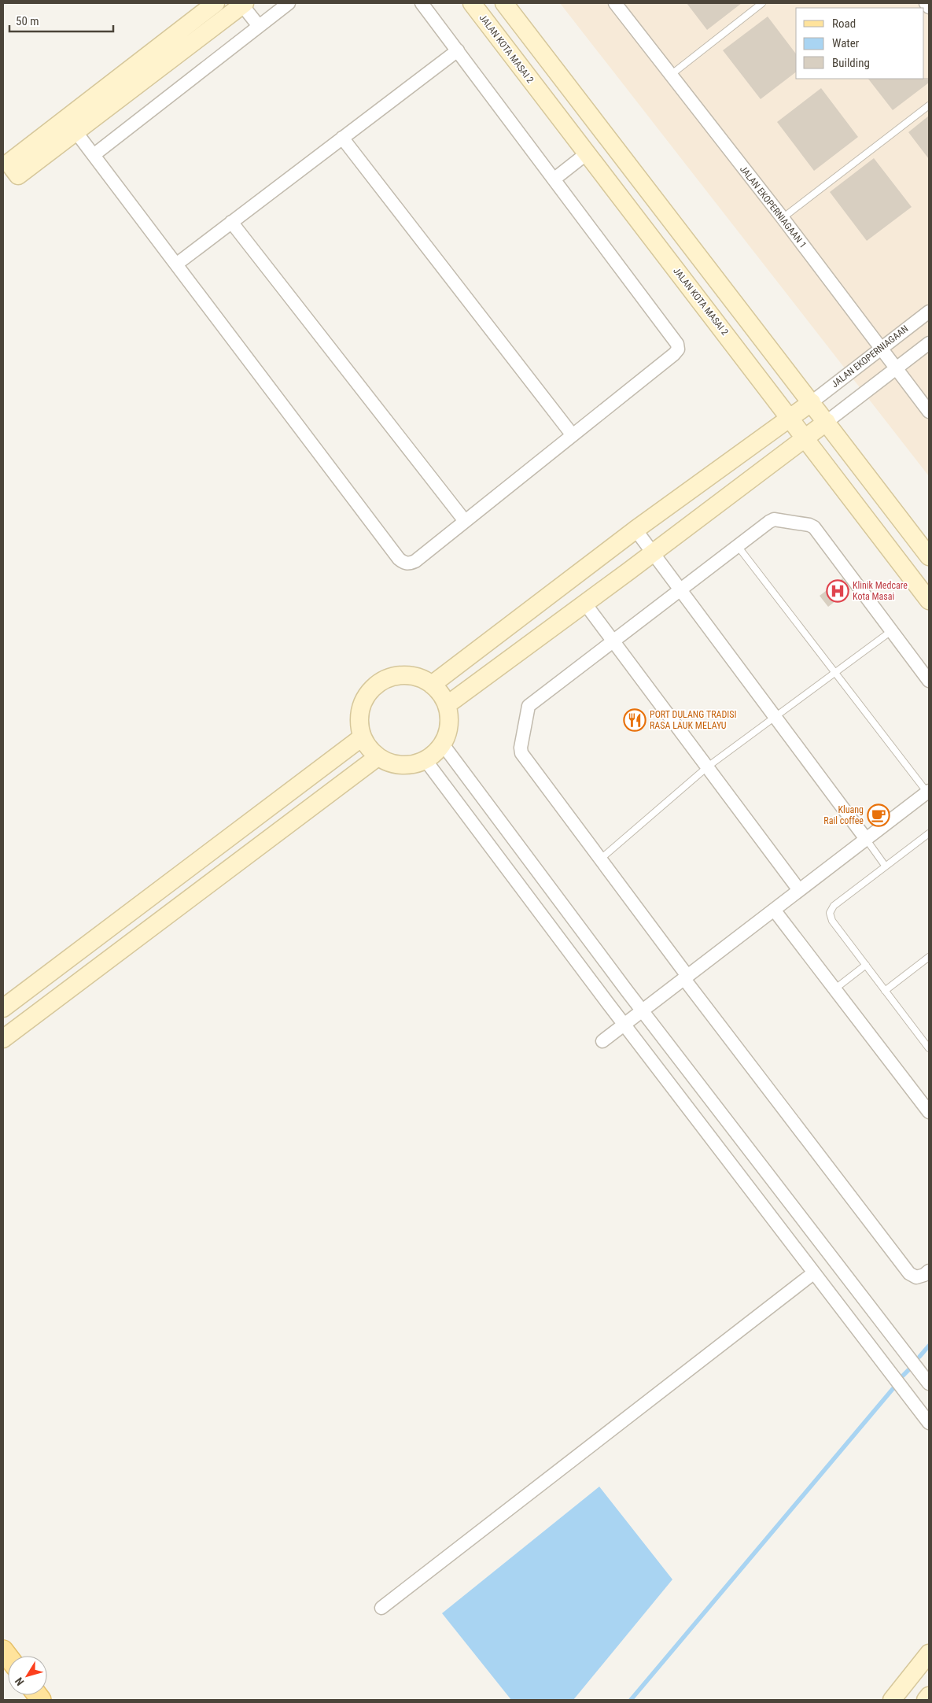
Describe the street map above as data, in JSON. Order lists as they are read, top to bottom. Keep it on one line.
{"streets":{"street":["JALAN KOTA MASAI 2","JALAN EKOPERNIAGAAN 1","JALAN EKOPERNIAGAAN"]},"crossings":[["JALAN EKOPERNIAGAAN 1","JALAN EKOPERNIAGAAN"]],"places":{"hospital":["Klinik Medcare Kota Masai"],"restaurant":["PORT DULANG TRADISI RASA LAUK MELAYU"],"cafe":["Kluang Rail coffee"]},"legend":["Road","Water","Building"],"scale_bar":"50 m","north":"bottom left"}
